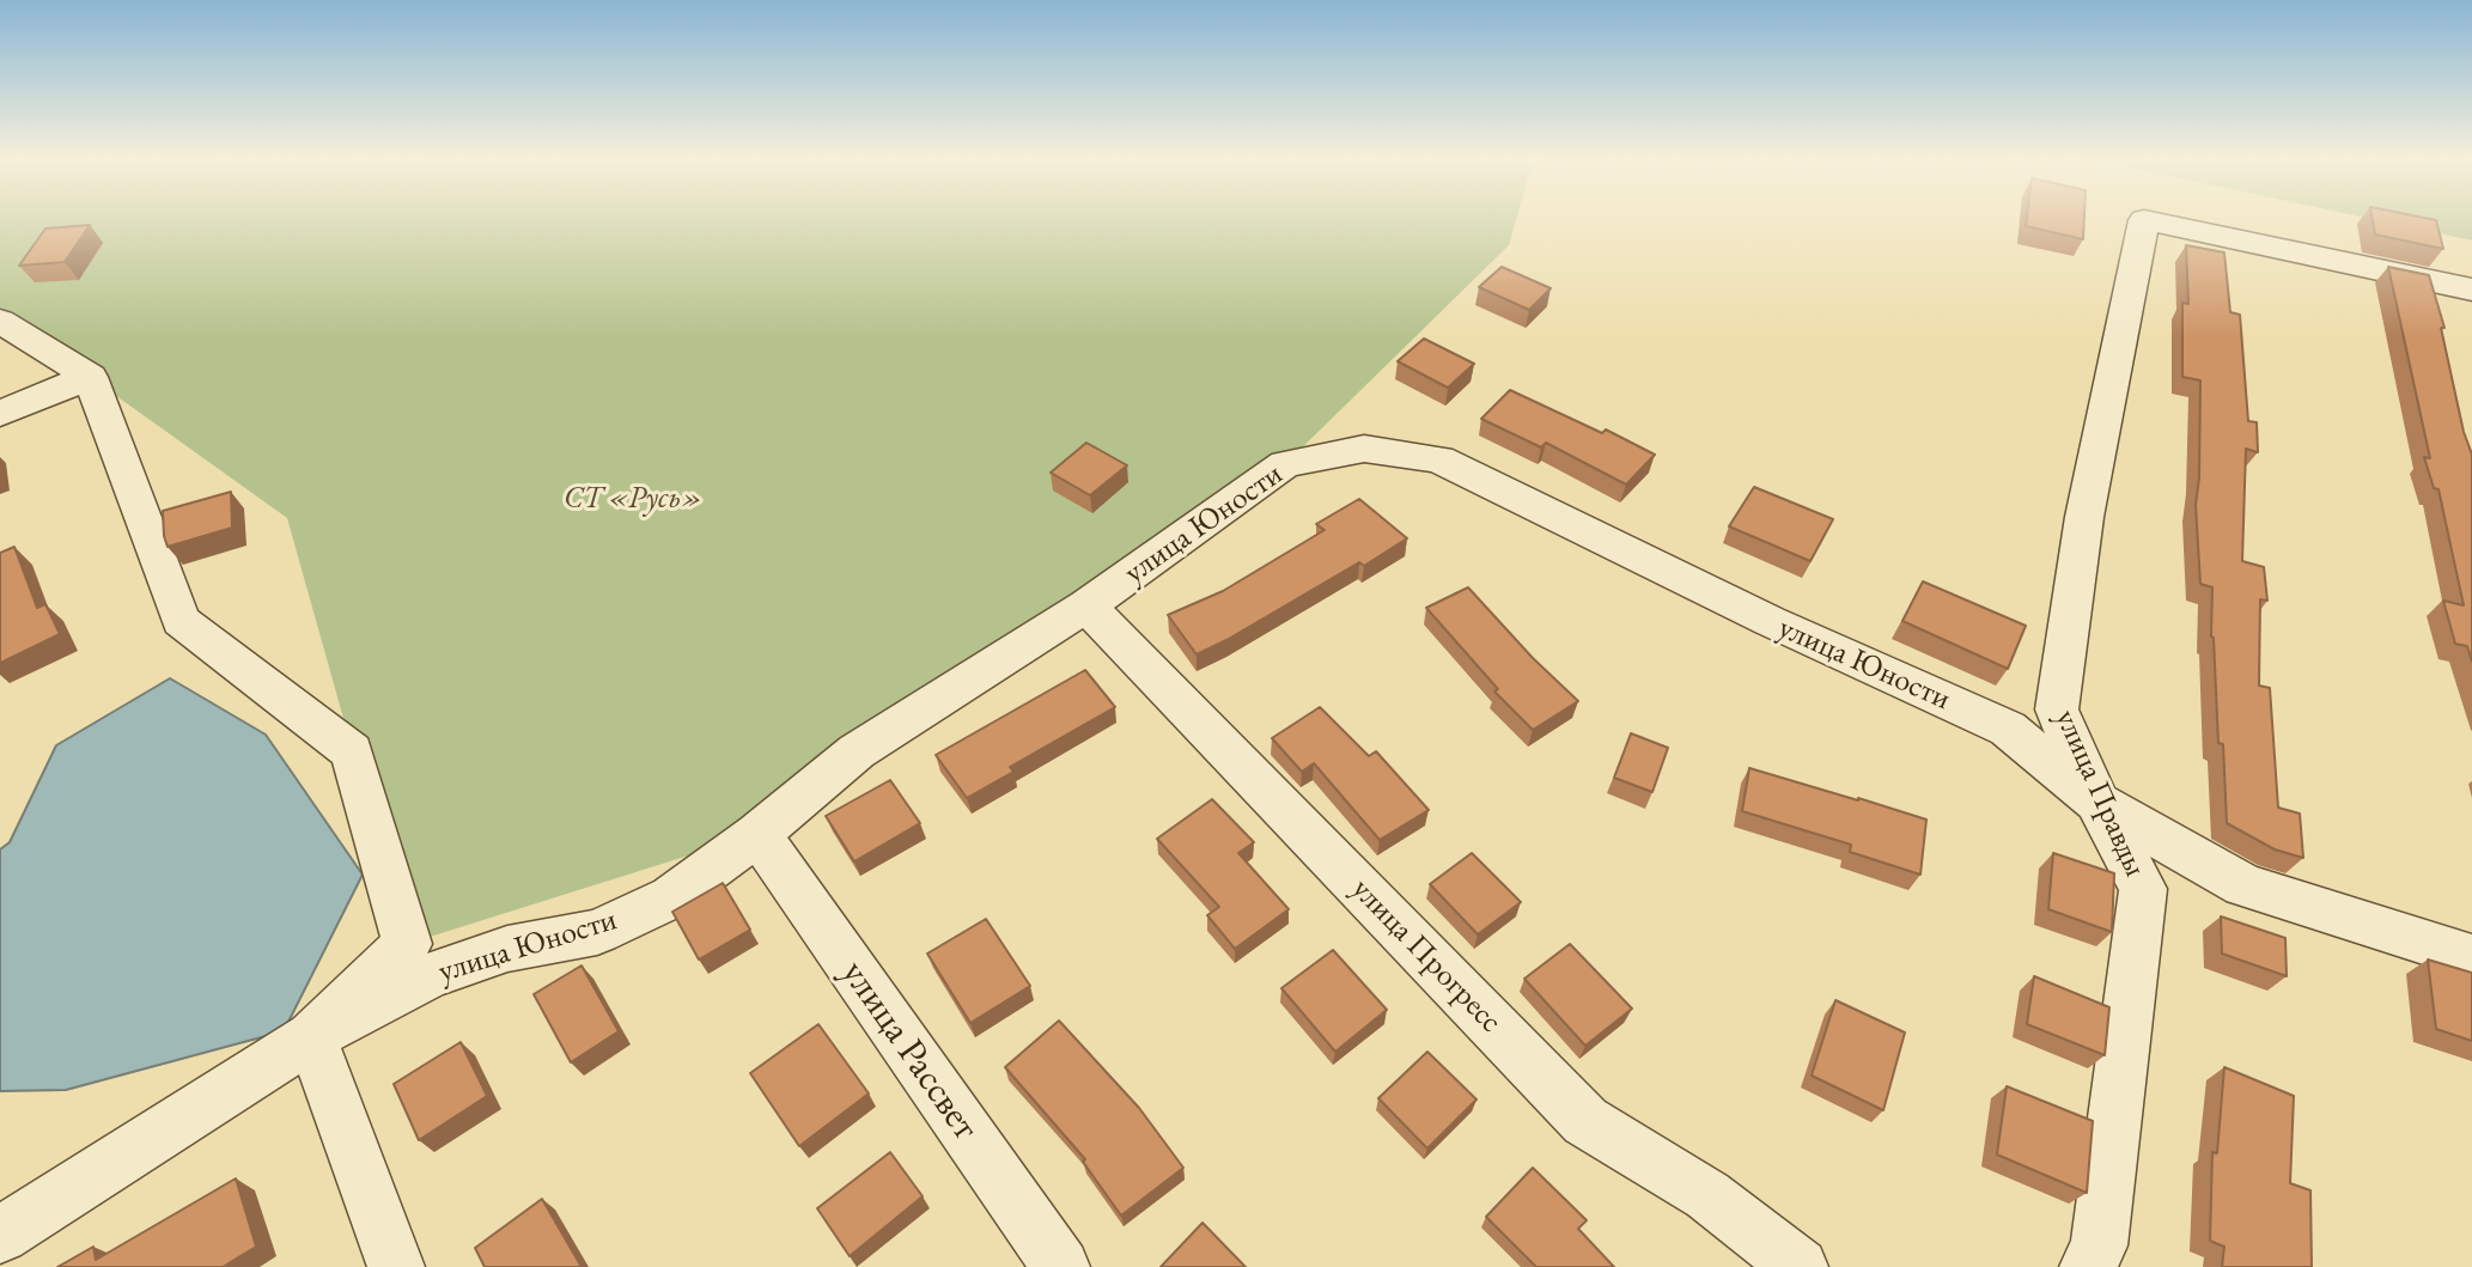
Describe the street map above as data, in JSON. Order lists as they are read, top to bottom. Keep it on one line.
{"streets":{"street":["улица Юности","улица Правды","улица Прогресс","улица Рассвет"]},"crossings":[["улица Юности","улица Правды"],["улица Юности","улица Прогресс"],["улица Юности","улица Рассвет"]],"parks":["СТ «Русь»"]}
